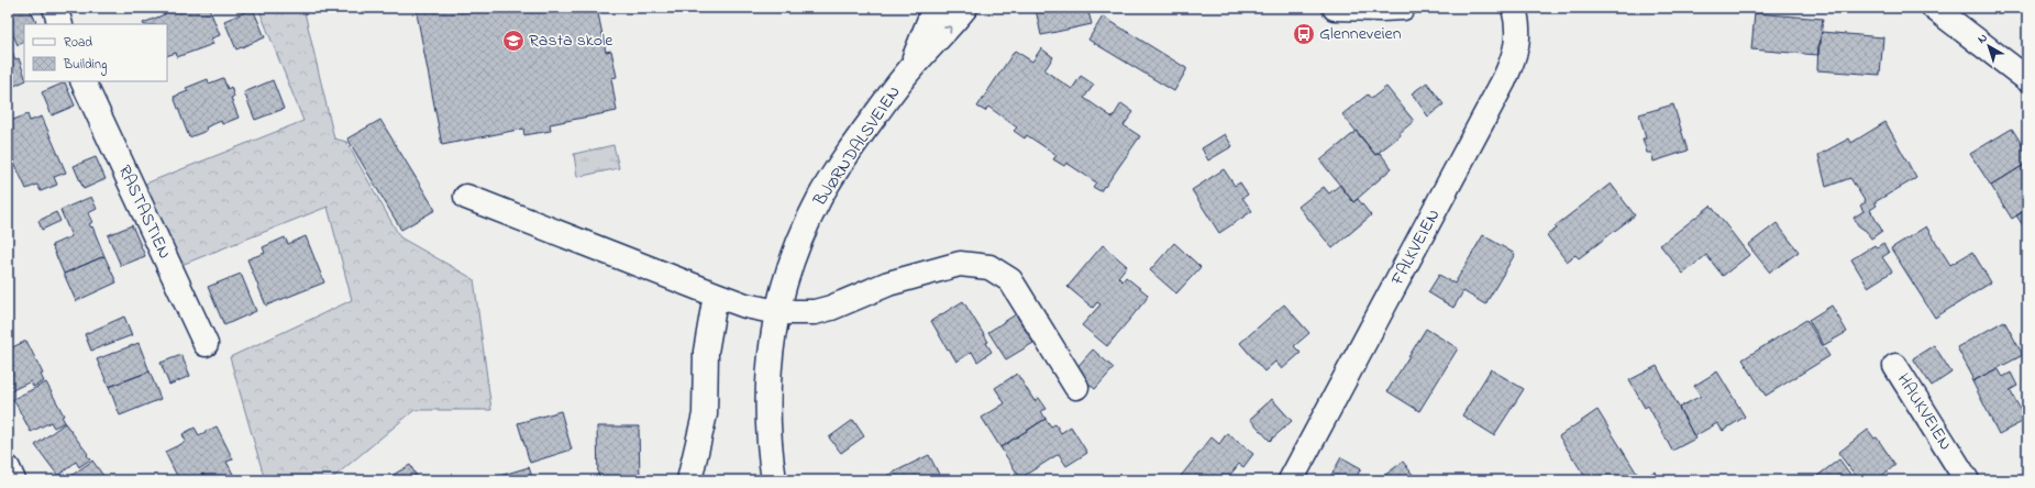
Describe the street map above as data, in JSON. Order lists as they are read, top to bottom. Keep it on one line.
{"streets":{"street":["BJØRNDALSVEIEN","RASTASTIEN","FALKVEIEN","HAUKVEIEN"]},"places":{"bus stop":["Glenneveien"],"school or university":["Rasta skole"]},"legend":["Road","Building"],"north":"top left"}
